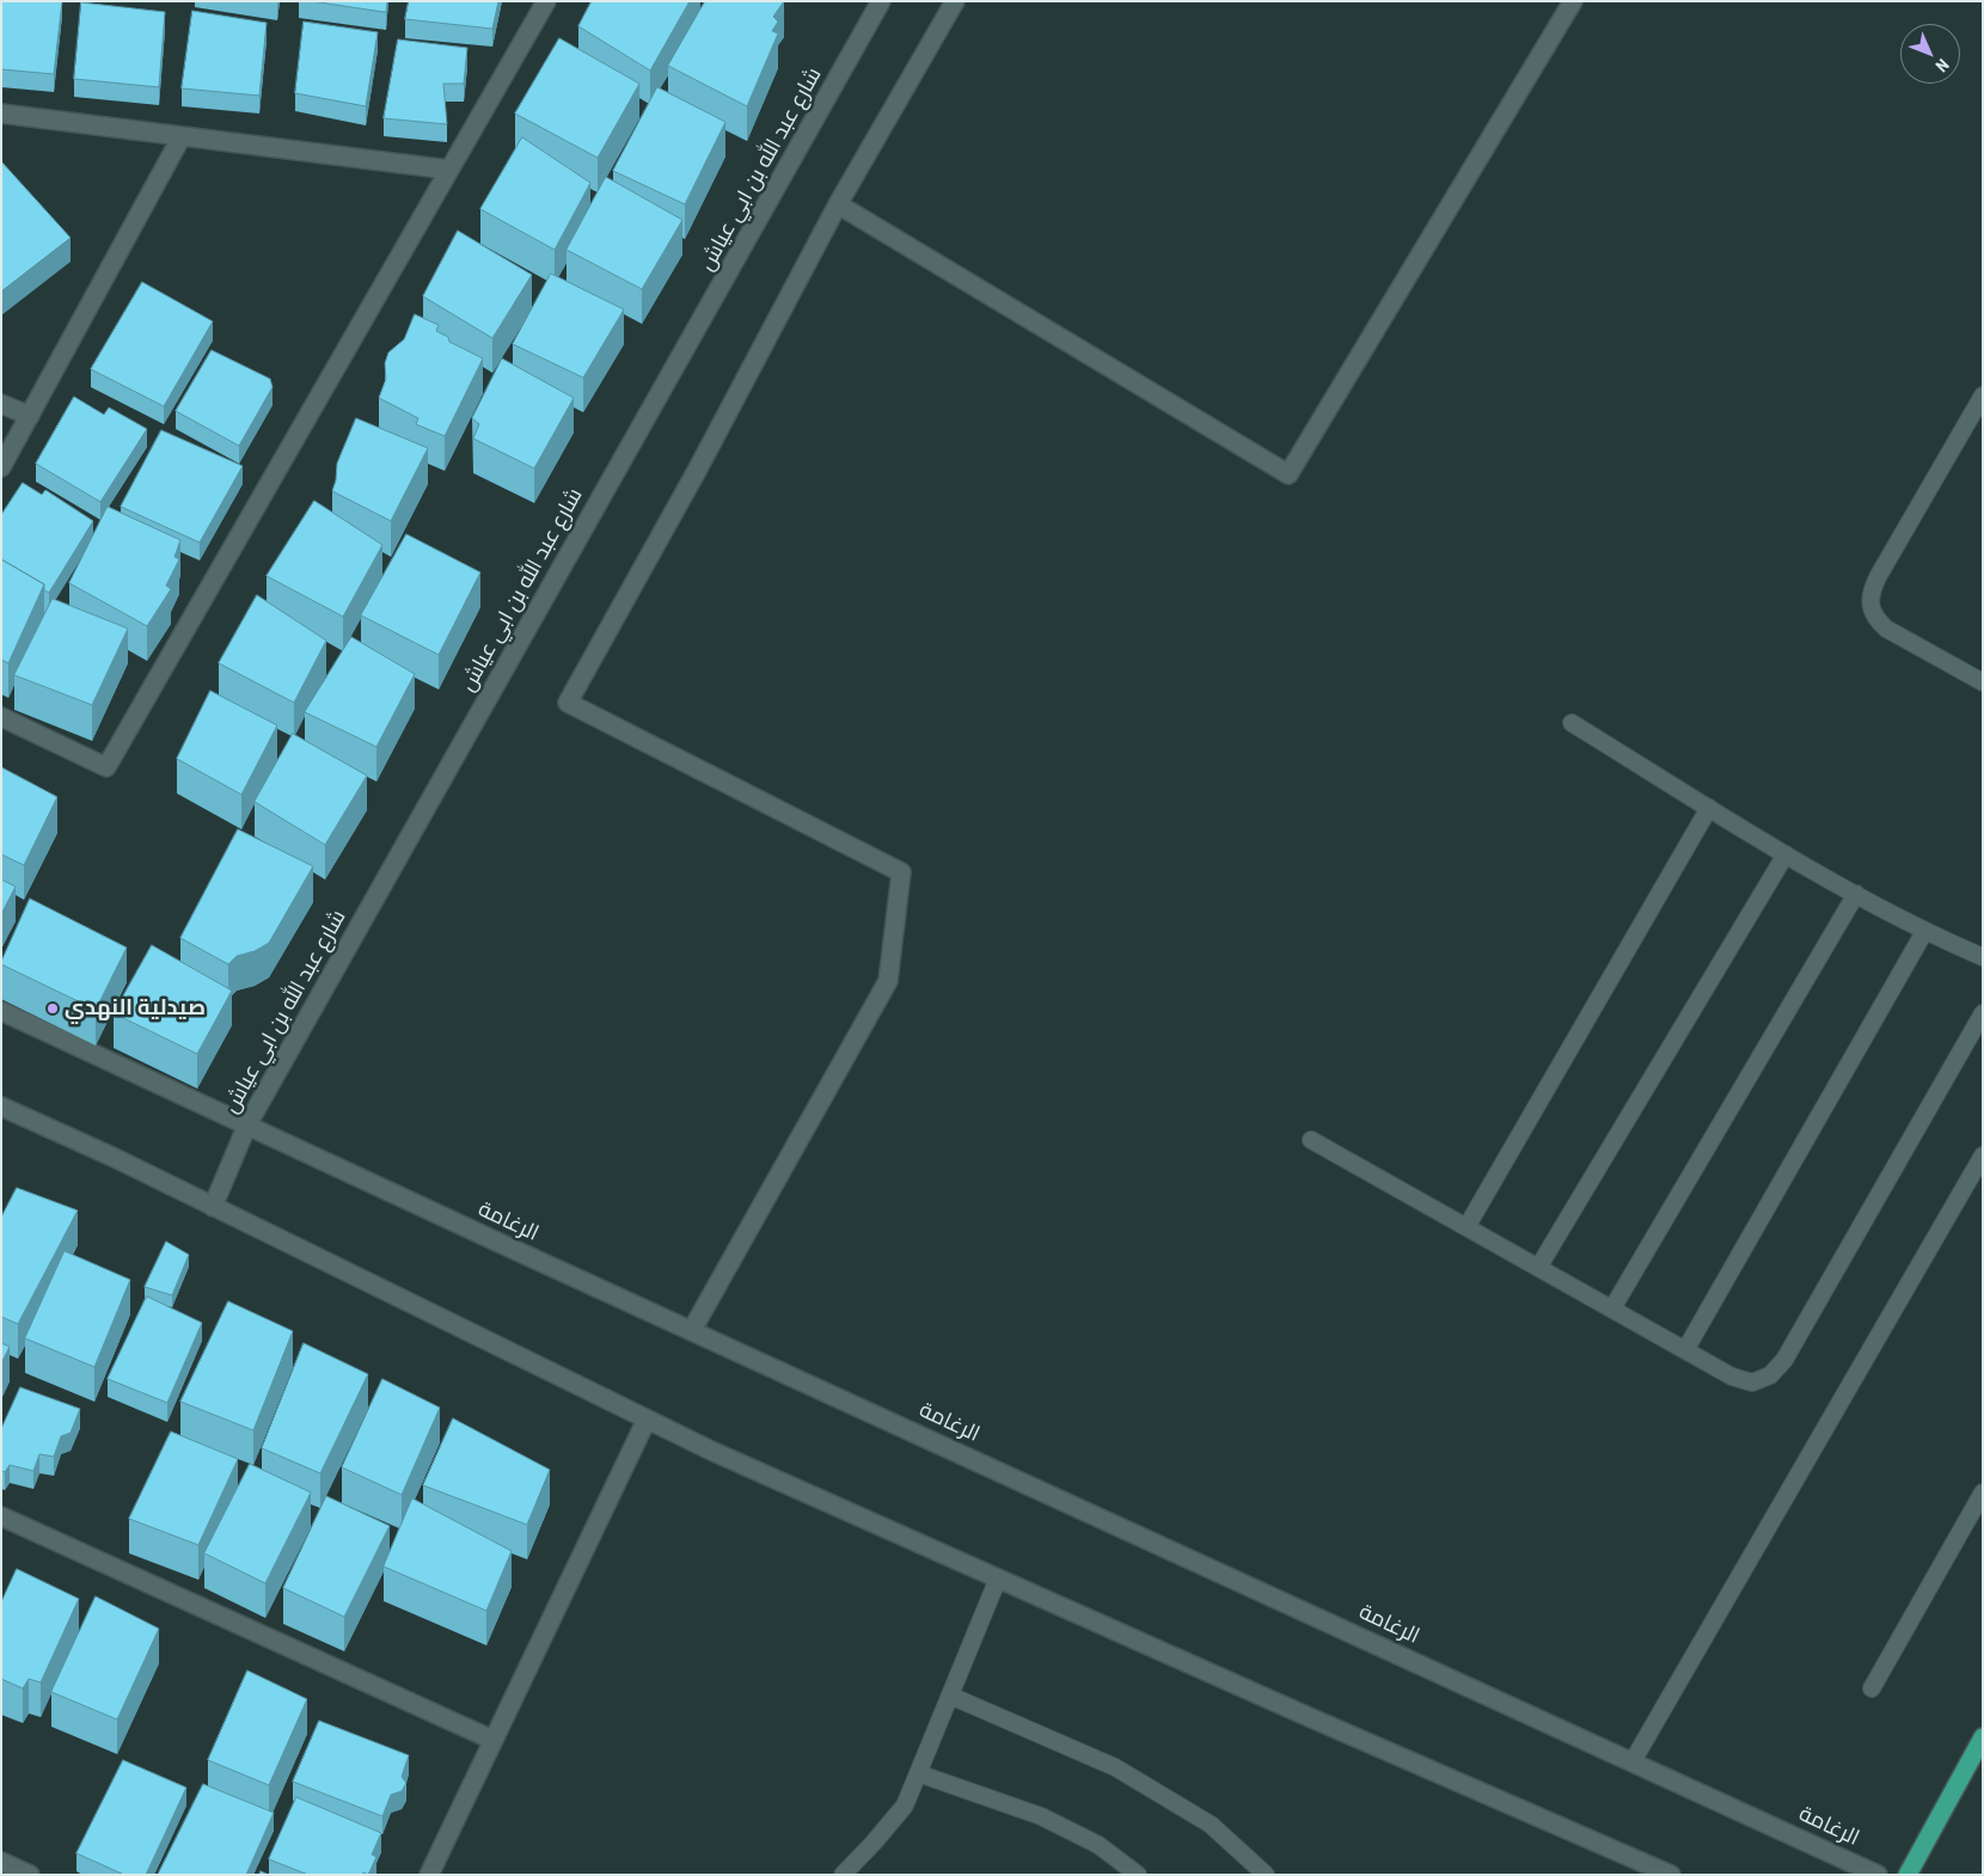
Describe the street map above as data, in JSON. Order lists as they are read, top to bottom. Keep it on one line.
{"streets":{"street":["شارع عبد الله بن ابي عياش","الرغامة"]},"crossings":[["شارع عبد الله بن ابي عياش","الرغامة"]],"places":["صيدلية النهدي"],"north":"bottom right"}
